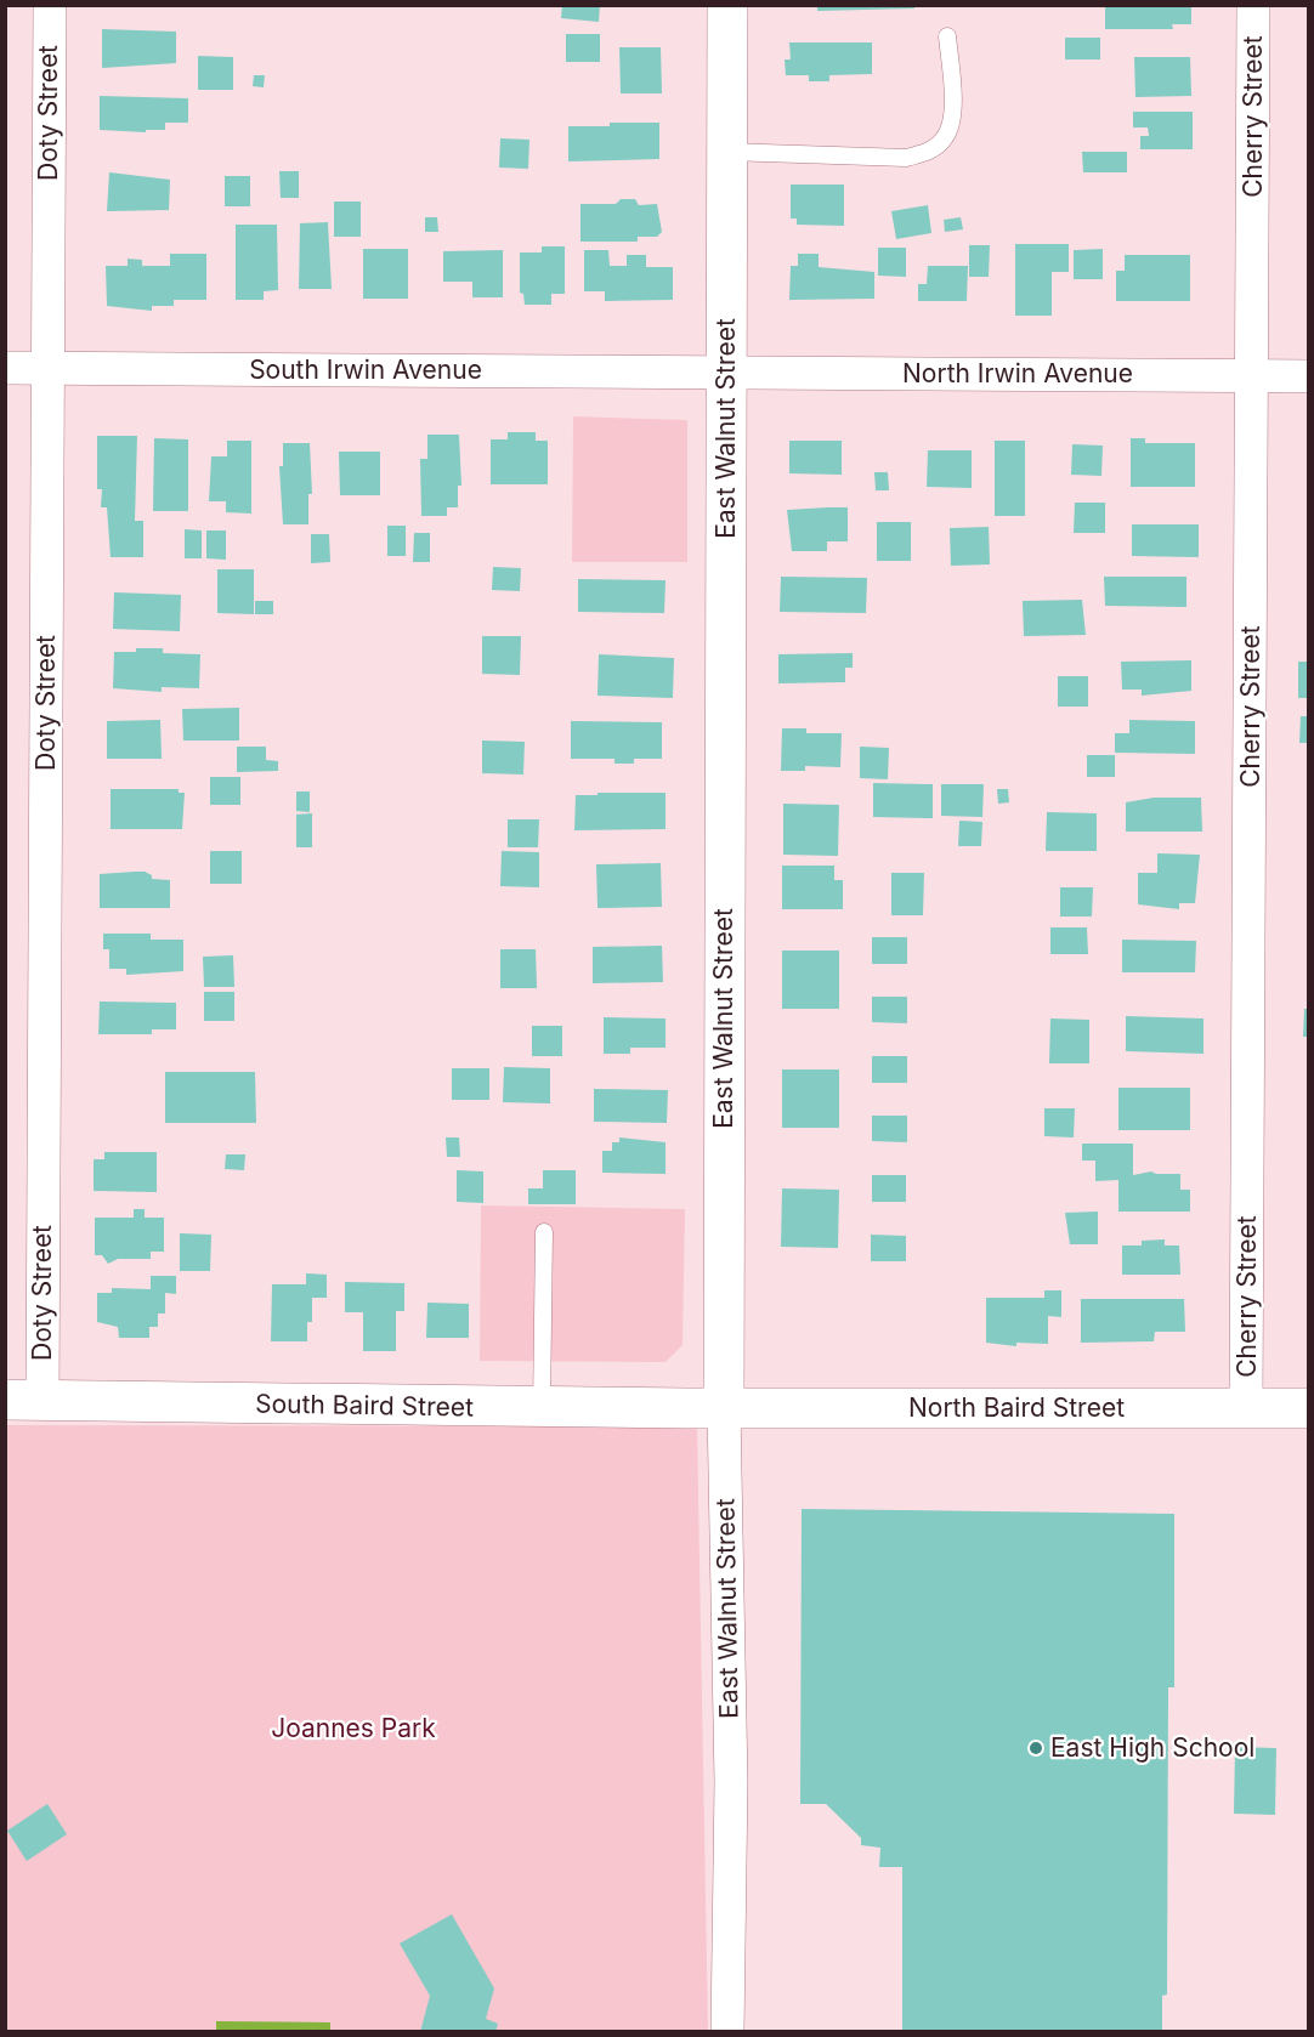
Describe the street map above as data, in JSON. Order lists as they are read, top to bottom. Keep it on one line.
{"streets":{"street":["Doty Street","Cherry Street","South Irwin Avenue","North Irwin Avenue","East Walnut Street","South Baird Street","North Baird Street"]},"crossings":[["Doty Street","South Irwin Avenue"],["Doty Street","South Baird Street"],["Cherry Street","North Irwin Avenue"],["Cherry Street","North Baird Street"],["South Irwin Avenue","North Irwin Avenue"],["South Irwin Avenue","East Walnut Street"],["North Irwin Avenue","East Walnut Street"],["East Walnut Street","South Baird Street"],["East Walnut Street","North Baird Street"],["South Baird Street","North Baird Street"]],"parks":["Joannes Park"],"places":["East High School"]}
